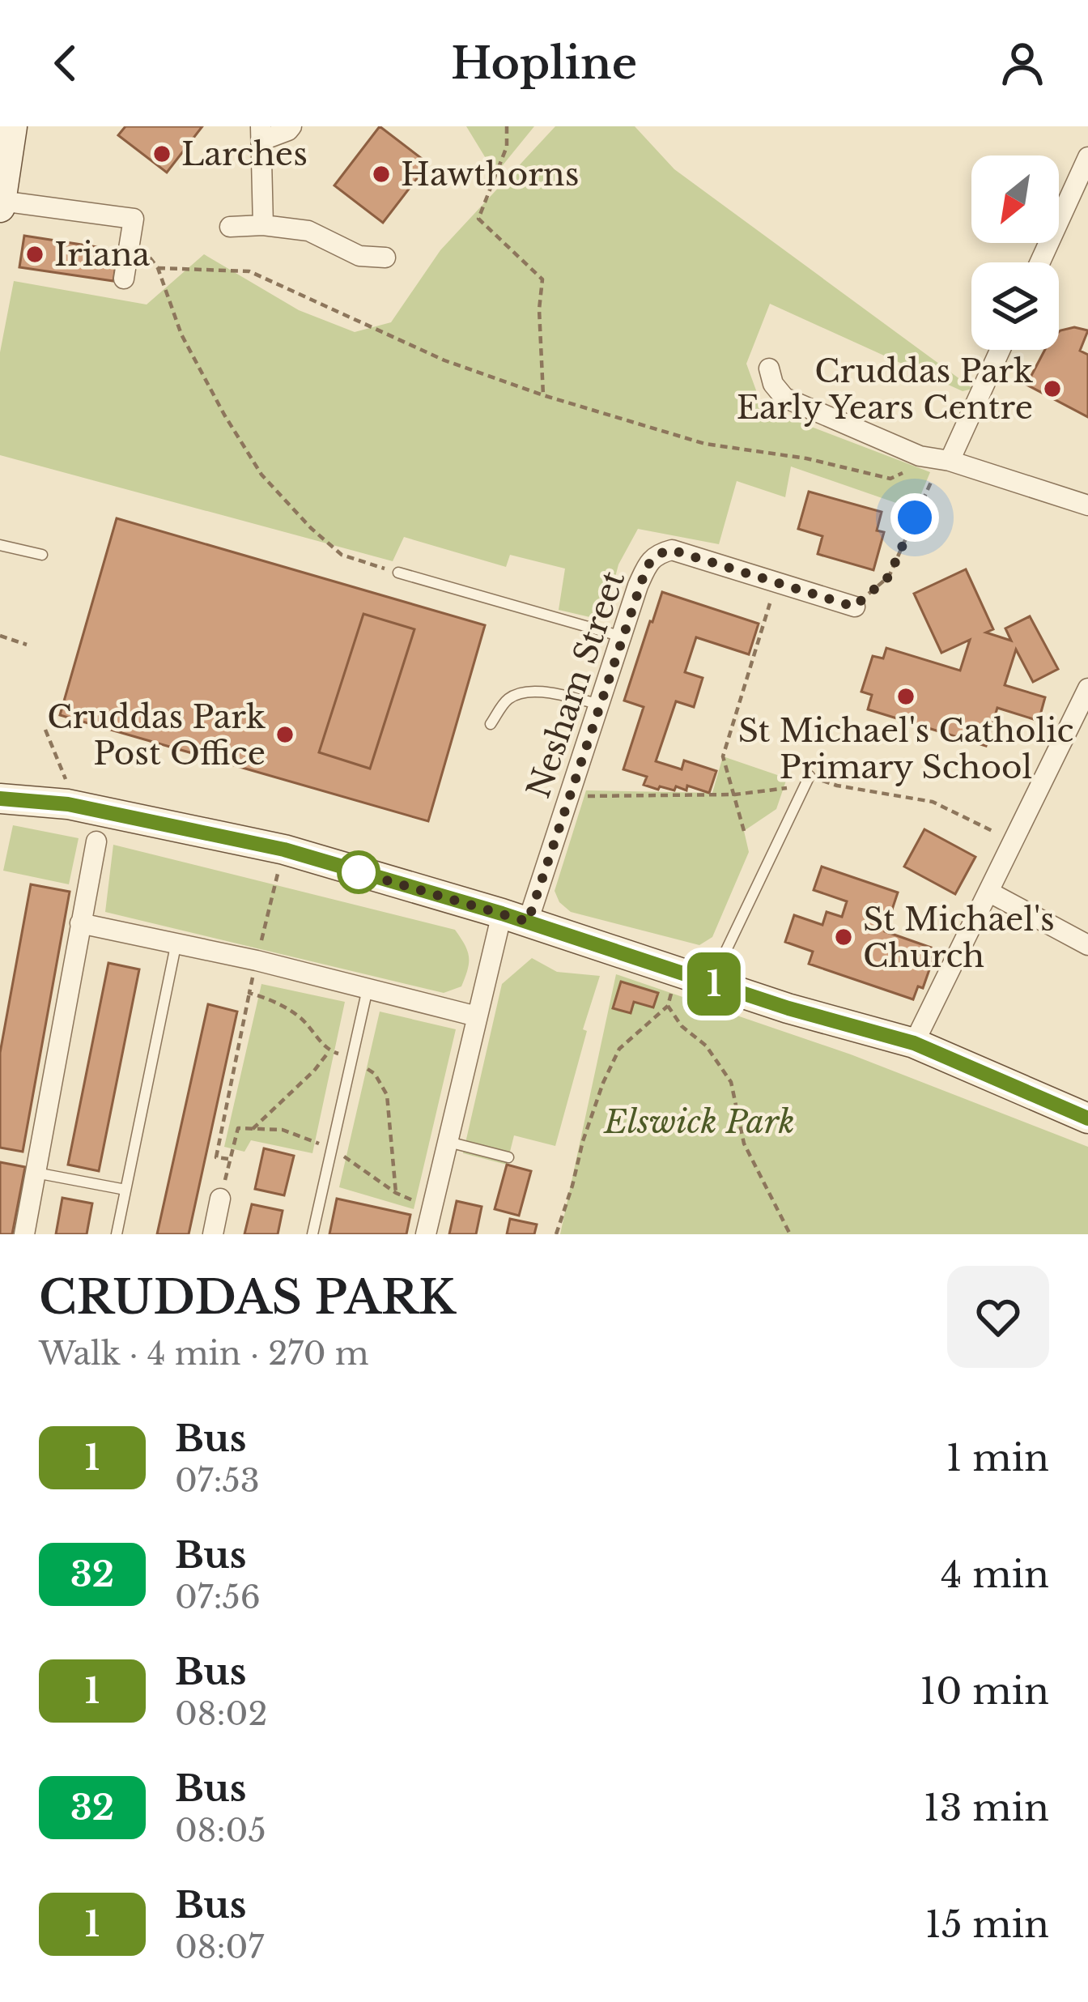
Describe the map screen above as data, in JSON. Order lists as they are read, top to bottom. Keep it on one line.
{"streets":{"street":["Nesham Street"]},"parks":["Elswick Park"],"places":["Larches","Hawthorns","Iriana","Cruddas Park Early Years Centre","St Michael's Catholic Primary School","Cruddas Park Post Office","St Michael's Church"],"lines":["bus line 1"],"north":"bottom left","page":{"header":"Hopline","on_map":"1","heading":["CRUDDAS PARK","Walk · 4 min · 270 m"],"list":[{"mark":"1","name":"Bus","note":"07:53","value":"1 min"},{"mark":"32","name":"Bus","note":"07:56","value":"4 min"},{"mark":"1","name":"Bus","note":"08:02","value":"10 min"},{"mark":"32","name":"Bus","note":"08:05","value":"13 min"},{"mark":"1","name":"Bus","note":"08:07","value":"15 min"}]}}
